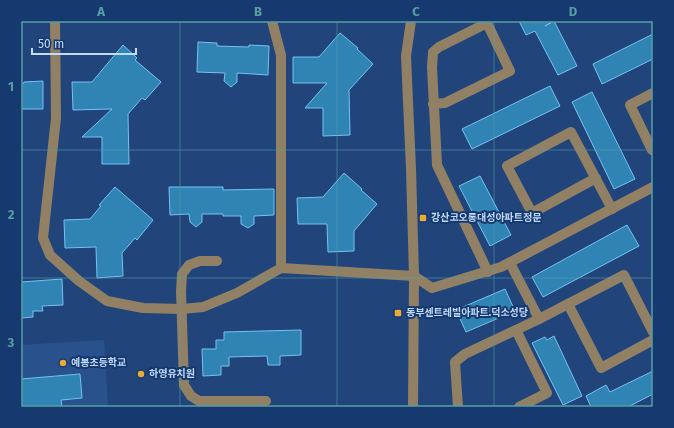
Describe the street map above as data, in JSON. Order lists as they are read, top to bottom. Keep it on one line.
{"places":{"transit":["강산코오롱대성아파트정문","동부센트레빌아파트.덕소성당"],"other":["예봉초등학교","하영유치원"]},"scale_bar":"50 m","grid":{"columns":["A","B","C","D"],"rows":["1","2","3"]}}
